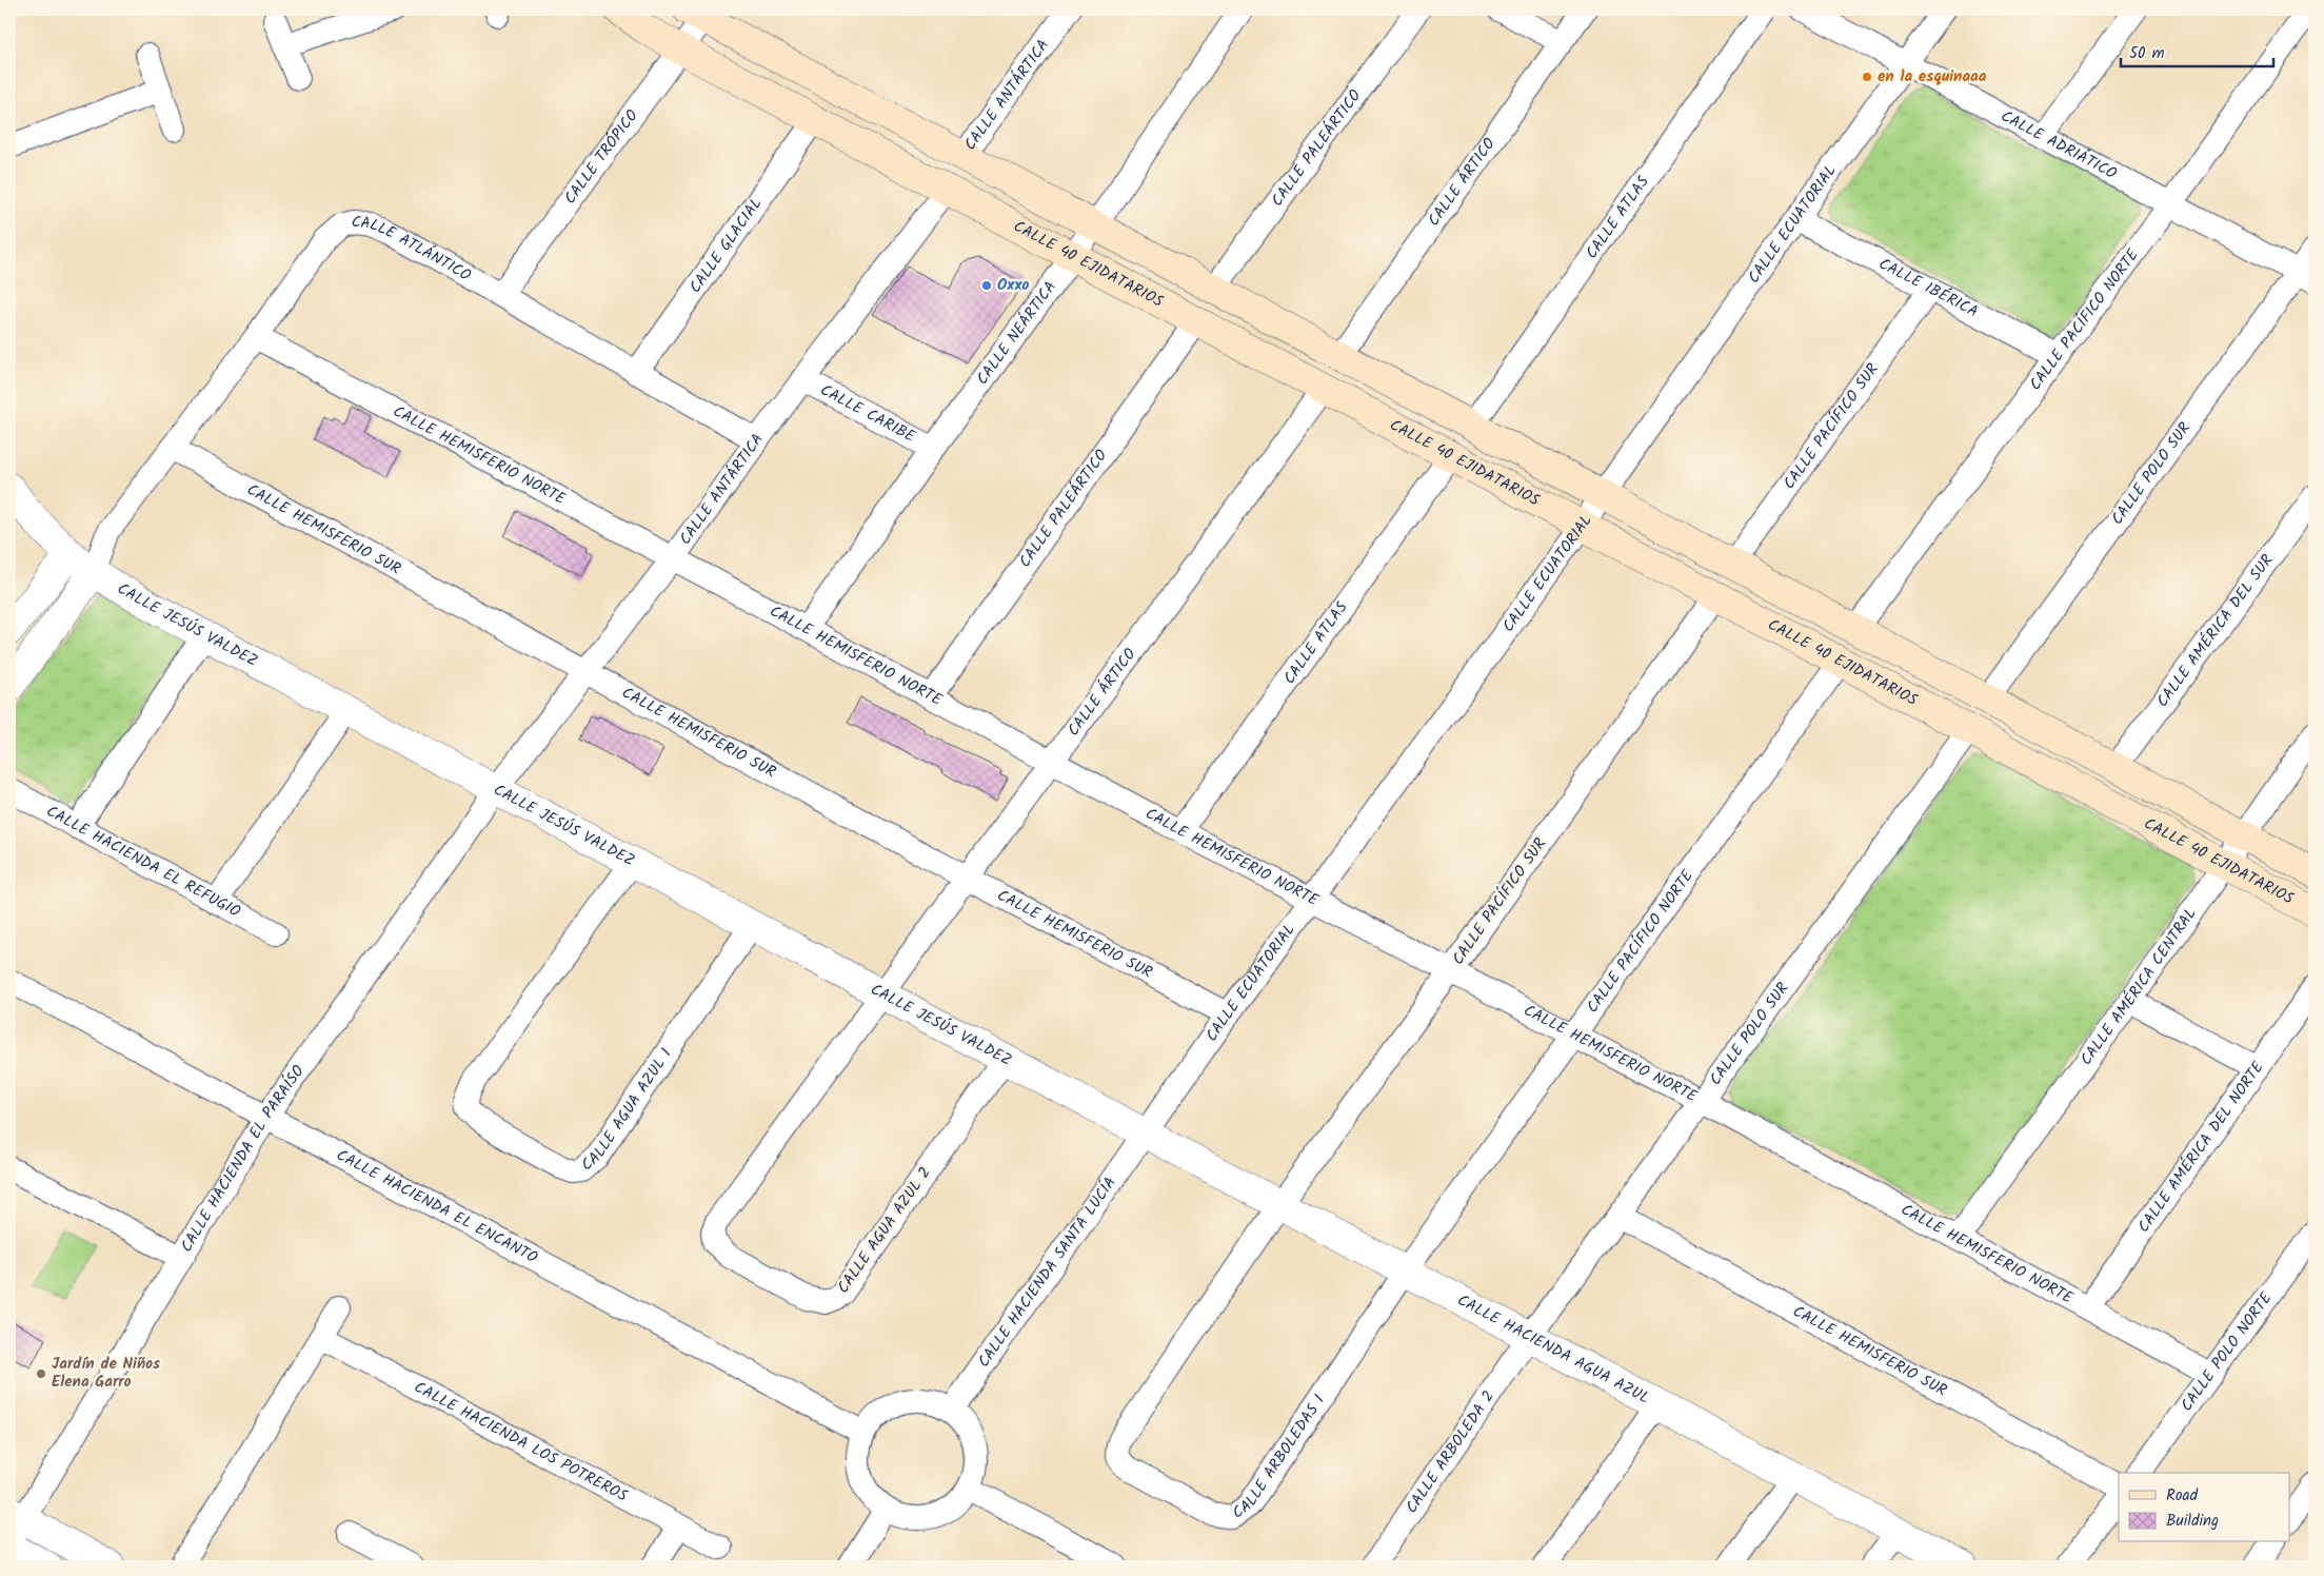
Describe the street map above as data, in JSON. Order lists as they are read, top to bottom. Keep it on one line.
{"streets":{"main road":["CALLE 40 EJIDATARIOS"],"street":["CALLE ANTÁRTICA","CALLE ADRIÁTICO","CALLE PALEÁRTICO","CALLE TRÓPICO","CALLE ÁRTICO","CALLE ATLAS","CALLE ECUATORIAL","CALLE GLACIAL","CALLE ATLÁNTICO","CALLE IBÉRICA","CALLE PACÍFICO NORTE","CALLE NEÁRTICA","CALLE CARIBE","CALLE PACÍFICO SUR","CALLE HEMISFERIO NORTE","CALLE POLO SUR","CALLE HEMISFERIO SUR","CALLE JESÚS VALDEZ","CALLE AMÉRICA DEL SUR","CALLE HACIENDA EL REFUGIO","CALLE AMÉRICA CENTRAL","CALLE AGUA AZUL 1","CALLE AMÉRICA DEL NORTE","CALLE HACIENDA EL PARAÍSO","CALLE HACIENDA EL ENCANTO","CALLE AGUA AZUL 2","CALLE HACIENDA SANTA LUCÍA","CALLE HACIENDA AGUA AZUL","CALLE POLO NORTE","CALLE HACIENDA LOS POTREROS","CALLE ARBOLEDA 2","CALLE ARBOLEDAS 1"]},"crossings":[["CALLE ANTÁRTICA","CALLE ATLÁNTICO"],["CALLE ANTÁRTICA","CALLE 40 EJIDATARIOS"],["CALLE ANTÁRTICA","CALLE CARIBE"],["CALLE ANTÁRTICA","CALLE HEMISFERIO NORTE"],["CALLE ANTÁRTICA","CALLE HEMISFERIO SUR"],["CALLE ANTÁRTICA","CALLE JESÚS VALDEZ"],["CALLE ANTÁRTICA","CALLE HACIENDA EL PARAÍSO"],["CALLE ADRIÁTICO","CALLE ECUATORIAL"],["CALLE ADRIÁTICO","CALLE PACÍFICO NORTE"],["CALLE ADRIÁTICO","CALLE POLO SUR"],["CALLE PALEÁRTICO","CALLE 40 EJIDATARIOS"],["CALLE PALEÁRTICO","CALLE HEMISFERIO NORTE"],["CALLE TRÓPICO","CALLE ATLÁNTICO"],["CALLE TRÓPICO","CALLE 40 EJIDATARIOS"],["CALLE ÁRTICO","CALLE 40 EJIDATARIOS"],["CALLE ÁRTICO","CALLE HEMISFERIO NORTE"],["CALLE ÁRTICO","CALLE HEMISFERIO SUR"],["CALLE ÁRTICO","CALLE JESÚS VALDEZ"],["CALLE ÁRTICO","CALLE AGUA AZUL 2"],["CALLE ATLAS","CALLE 40 EJIDATARIOS"],["CALLE ATLAS","CALLE HEMISFERIO NORTE"],["CALLE ECUATORIAL","CALLE 40 EJIDATARIOS"],["CALLE ECUATORIAL","CALLE IBÉRICA"],["CALLE ECUATORIAL","CALLE HEMISFERIO NORTE"],["CALLE ECUATORIAL","CALLE HEMISFERIO SUR"],["CALLE ECUATORIAL","CALLE JESÚS VALDEZ"],["CALLE ECUATORIAL","CALLE HACIENDA SANTA LUCÍA"],["CALLE ECUATORIAL","CALLE HACIENDA AGUA AZUL"],["CALLE GLACIAL","CALLE ATLÁNTICO"],["CALLE GLACIAL","CALLE 40 EJIDATARIOS"],["CALLE ATLÁNTICO","CALLE HEMISFERIO NORTE"],["CALLE ATLÁNTICO","CALLE HEMISFERIO SUR"],["CALLE ATLÁNTICO","CALLE JESÚS VALDEZ"],["CALLE 40 EJIDATARIOS","CALLE PACÍFICO NORTE"],["CALLE 40 EJIDATARIOS","CALLE NEÁRTICA"],["CALLE 40 EJIDATARIOS","CALLE PACÍFICO SUR"],["CALLE 40 EJIDATARIOS","CALLE POLO SUR"],["CALLE 40 EJIDATARIOS","CALLE AMÉRICA CENTRAL"],["CALLE IBÉRICA","CALLE PACÍFICO NORTE"],["CALLE IBÉRICA","CALLE PACÍFICO SUR"],["CALLE PACÍFICO NORTE","CALLE HEMISFERIO NORTE"],["CALLE PACÍFICO NORTE","CALLE HACIENDA AGUA AZUL"],["CALLE PACÍFICO NORTE","CALLE ARBOLEDAS 1"],["CALLE NEÁRTICA","CALLE CARIBE"],["CALLE NEÁRTICA","CALLE HEMISFERIO NORTE"],["CALLE PACÍFICO SUR","CALLE HEMISFERIO NORTE"],["CALLE PACÍFICO SUR","CALLE HACIENDA AGUA AZUL"],["CALLE PACÍFICO SUR","CALLE ARBOLEDAS 1"],["CALLE HEMISFERIO NORTE","CALLE POLO SUR"],["CALLE HEMISFERIO NORTE","CALLE AMÉRICA CENTRAL"],["CALLE HEMISFERIO NORTE","CALLE AMÉRICA DEL NORTE"],["CALLE HEMISFERIO NORTE","CALLE POLO NORTE"],["CALLE POLO SUR","CALLE HEMISFERIO SUR"],["CALLE POLO SUR","CALLE HACIENDA AGUA AZUL"],["CALLE POLO SUR","CALLE ARBOLEDA 2"],["CALLE JESÚS VALDEZ","CALLE AGUA AZUL 1"],["CALLE JESÚS VALDEZ","CALLE HACIENDA EL PARAÍSO"],["CALLE JESÚS VALDEZ","CALLE AGUA AZUL 2"],["CALLE JESÚS VALDEZ","CALLE HACIENDA SANTA LUCÍA"],["CALLE JESÚS VALDEZ","CALLE HACIENDA AGUA AZUL"],["CALLE HACIENDA EL PARAÍSO","CALLE HACIENDA EL ENCANTO"],["CALLE HACIENDA EL ENCANTO","CALLE HACIENDA SANTA LUCÍA"],["CALLE HACIENDA SANTA LUCÍA","CALLE HACIENDA AGUA AZUL"],["CALLE HACIENDA AGUA AZUL","CALLE ARBOLEDA 2"],["CALLE HACIENDA AGUA AZUL","CALLE ARBOLEDAS 1"]],"places":["en la esquinaaa","Oxxo","Jardín de Niños Elena Garro"],"legend":["Road","Building"],"scale_bar":"50 m"}
